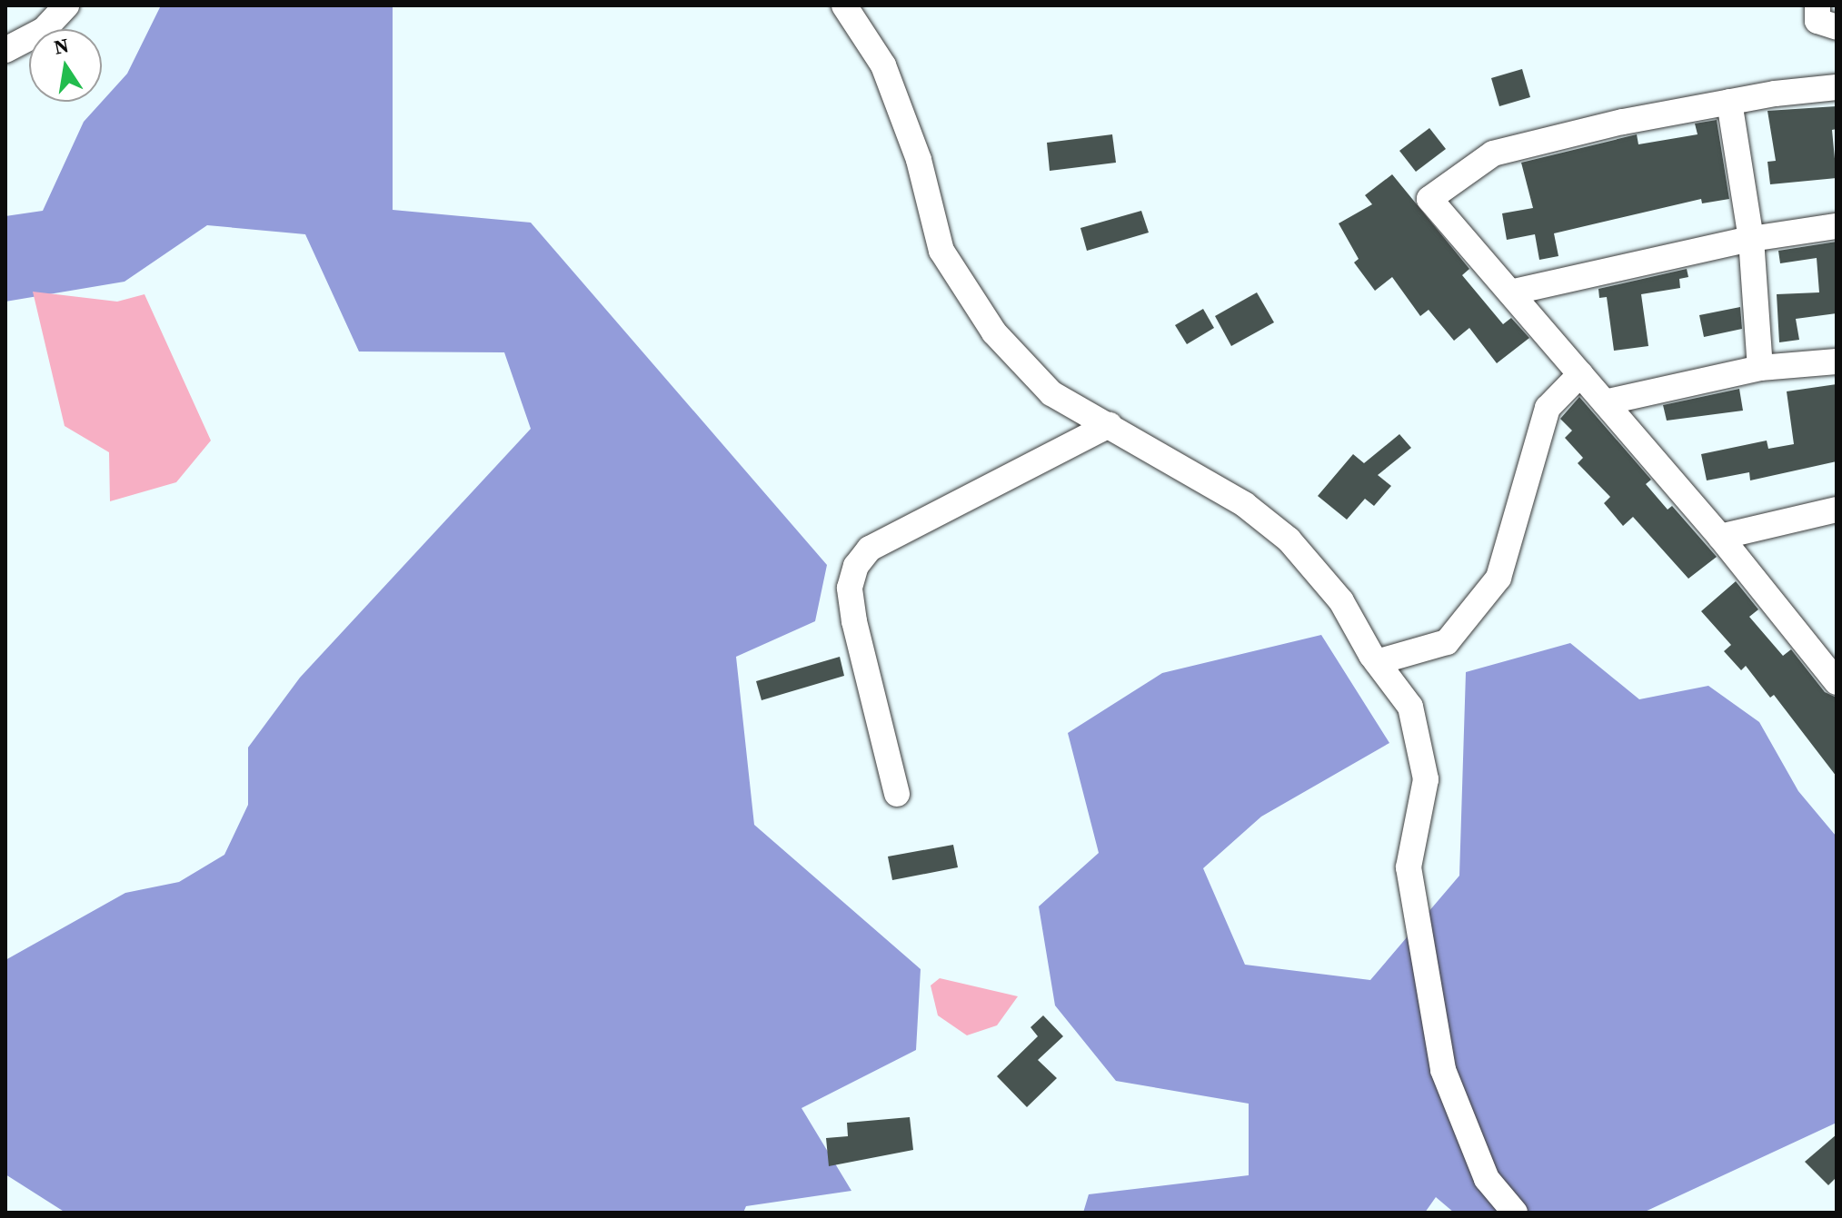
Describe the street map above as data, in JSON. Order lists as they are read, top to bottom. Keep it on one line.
{"north":"top"}
